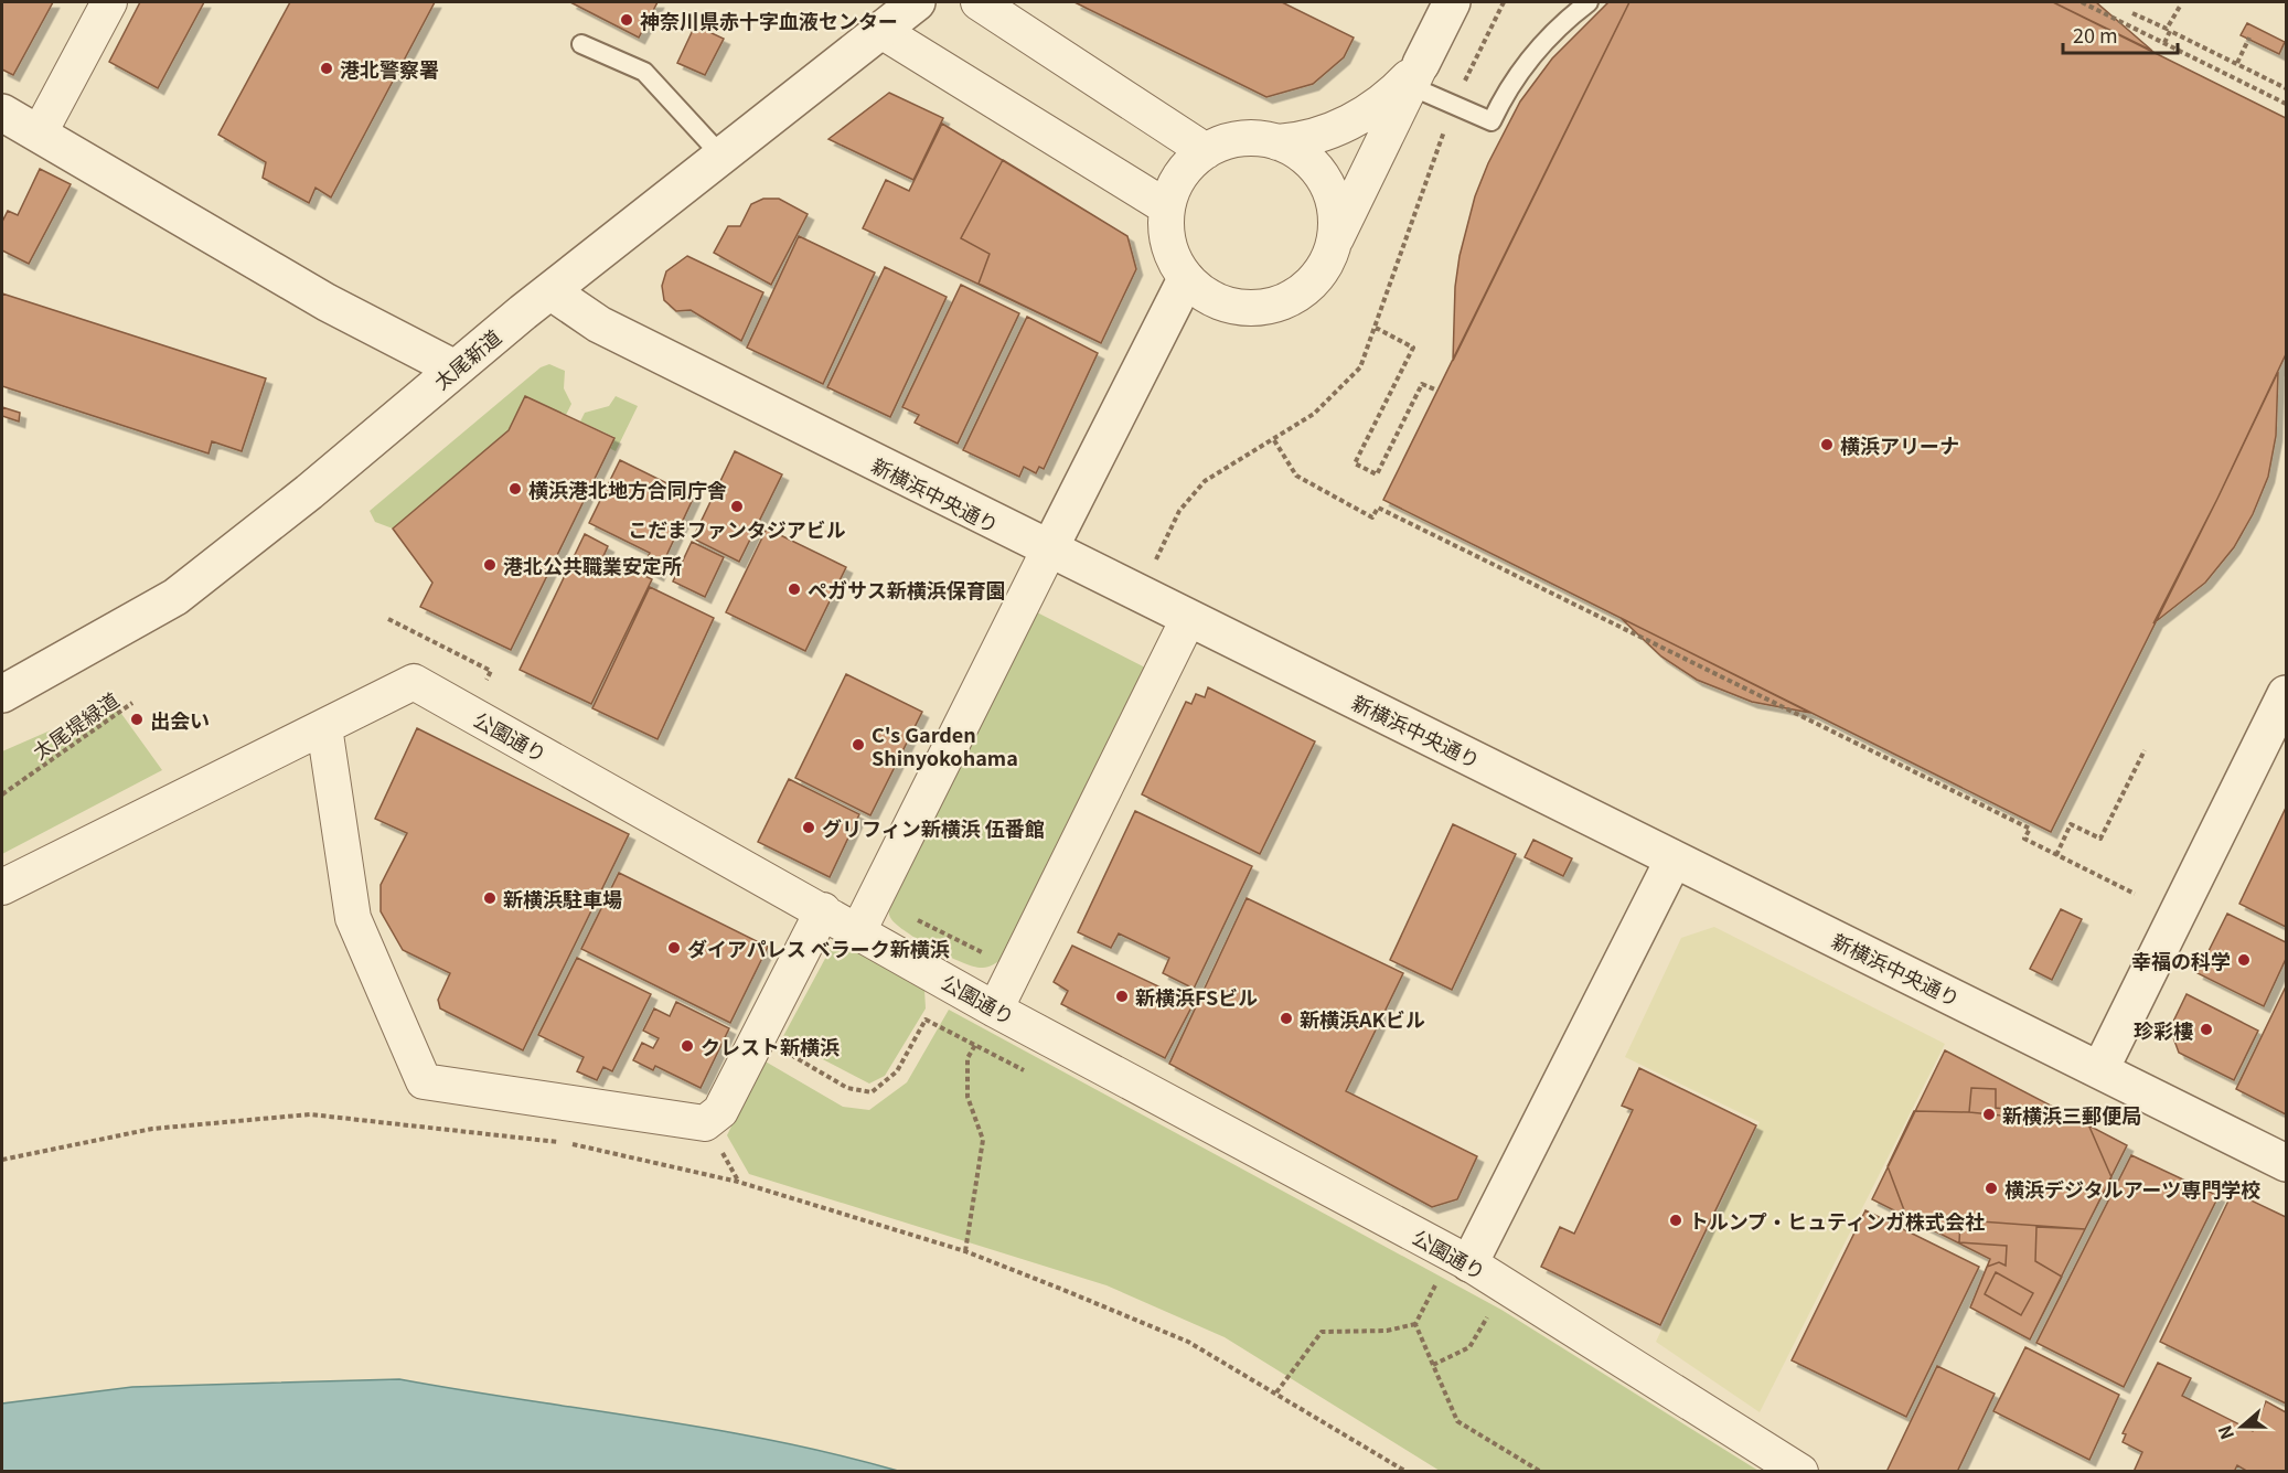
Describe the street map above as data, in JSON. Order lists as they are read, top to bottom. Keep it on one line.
{"streets":{"street":["太尾新道","新横浜中央通り","公園通り"],"path":["太尾堤緑道"]},"crossings":[["太尾新道","新横浜中央通り"]],"places":["神奈川県赤十字血液センター","港北警察署","横浜アリーナ","横浜港北地方合同庁舎","こだまファンタジアビル","港北公共職業安定所","ペガサス新横浜保育園","出会い","C's Garden Shinyokohama","グリフィン新横浜 伍番館","新横浜駐車場","ダイアパレス ベラーク新横浜","幸福の科学","新横浜FSビル","新横浜AKビル","珍彩樓","クレスト新横浜","新横浜三郵便局","横浜デジタルアーツ専門学校","トルンプ・ヒュティンガ株式会社"],"scale_bar":"20 m","north":"left"}
